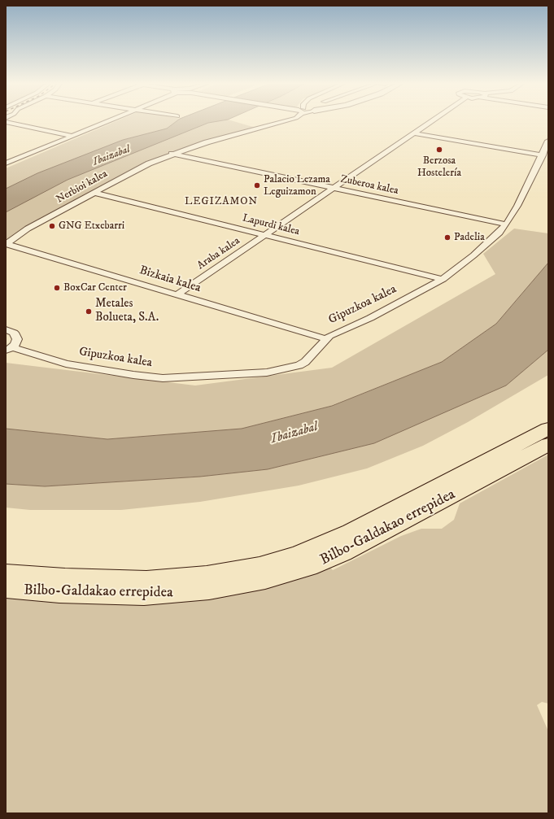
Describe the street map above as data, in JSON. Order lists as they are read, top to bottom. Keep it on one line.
{"streets":{"highway":["Bilbo-Galdakao errepidea"],"street":["Zuberoa kalea","Nerbioi kalea","Lapurdi kalea","Araba kalea","Bizkaia kalea","Gipuzkoa kalea"]},"crossings":[["Zuberoa kalea","Nerbioi kalea"],["Zuberoa kalea","Araba kalea"],["Zuberoa kalea","Gipuzkoa kalea"],["Nerbioi kalea","Lapurdi kalea"],["Nerbioi kalea","Bizkaia kalea"],["Lapurdi kalea","Araba kalea"],["Lapurdi kalea","Gipuzkoa kalea"],["Araba kalea","Bizkaia kalea"],["Bizkaia kalea","Gipuzkoa kalea"]],"districts":["LEGIZAMON"],"water":["Ibaizabal"],"places":["Berzosa Hostelería","Palacio Lezama Leguizamon","GNG Etxebarri","Padelia","BoxCar Center","Metales Bolueta, S.A."]}
